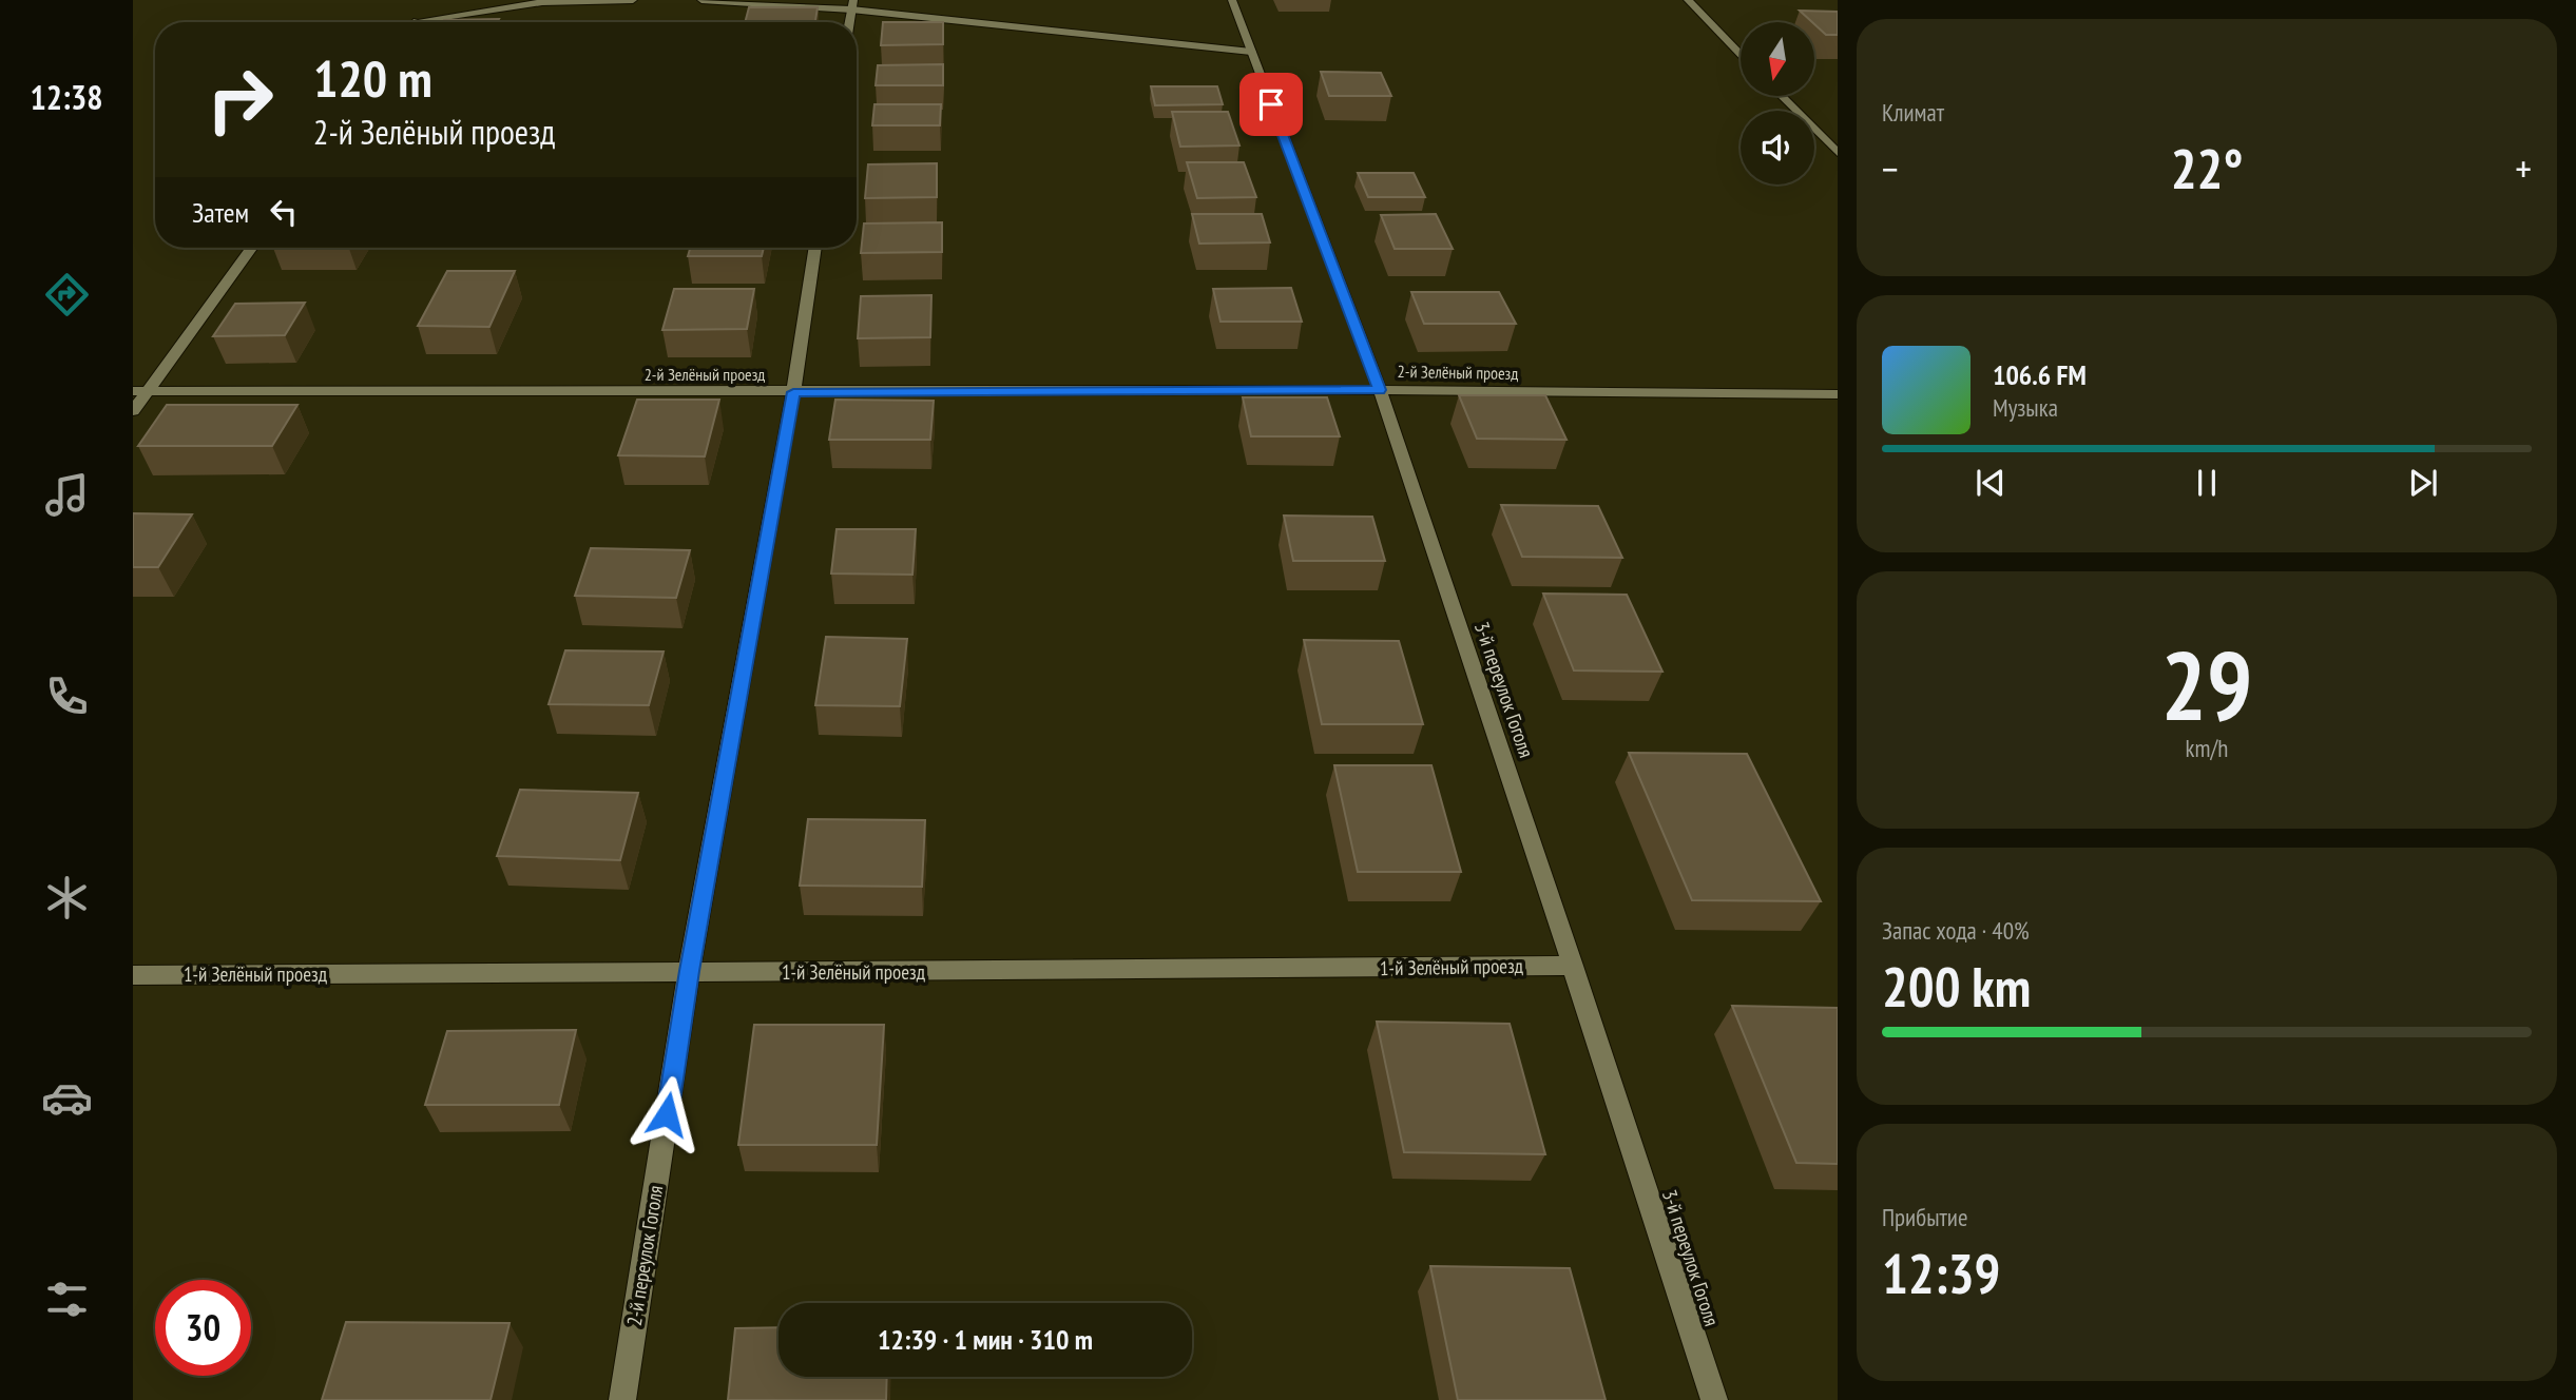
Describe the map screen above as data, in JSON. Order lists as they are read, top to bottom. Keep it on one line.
{"streets":{"street":["2-й Зелёный проезд","3-й переулок Гоголя","1-й Зелёный проезд","2-й переулок Гоголя"]},"crossings":[["2-й Зелёный проезд","3-й переулок Гоголя"],["2-й Зелёный проезд","2-й переулок Гоголя"],["3-й переулок Гоголя","1-й Зелёный проезд"],["1-й Зелёный проезд","2-й переулок Гоголя"]],"north":"bottom","page":{"tabs":"12:38","tile":["Климат",["29","km/h"],["Запас хода · 40%","200 km"],["Прибытие","12:39"]],"turn":["120 m","2-й Зелёный проезд"],"heat":["−","22°","+"],"then":"Затем","song":["106.6 FM","Музыка"],"limit":"30","trip":"12:39 · 1 мин · 310 m"}}
